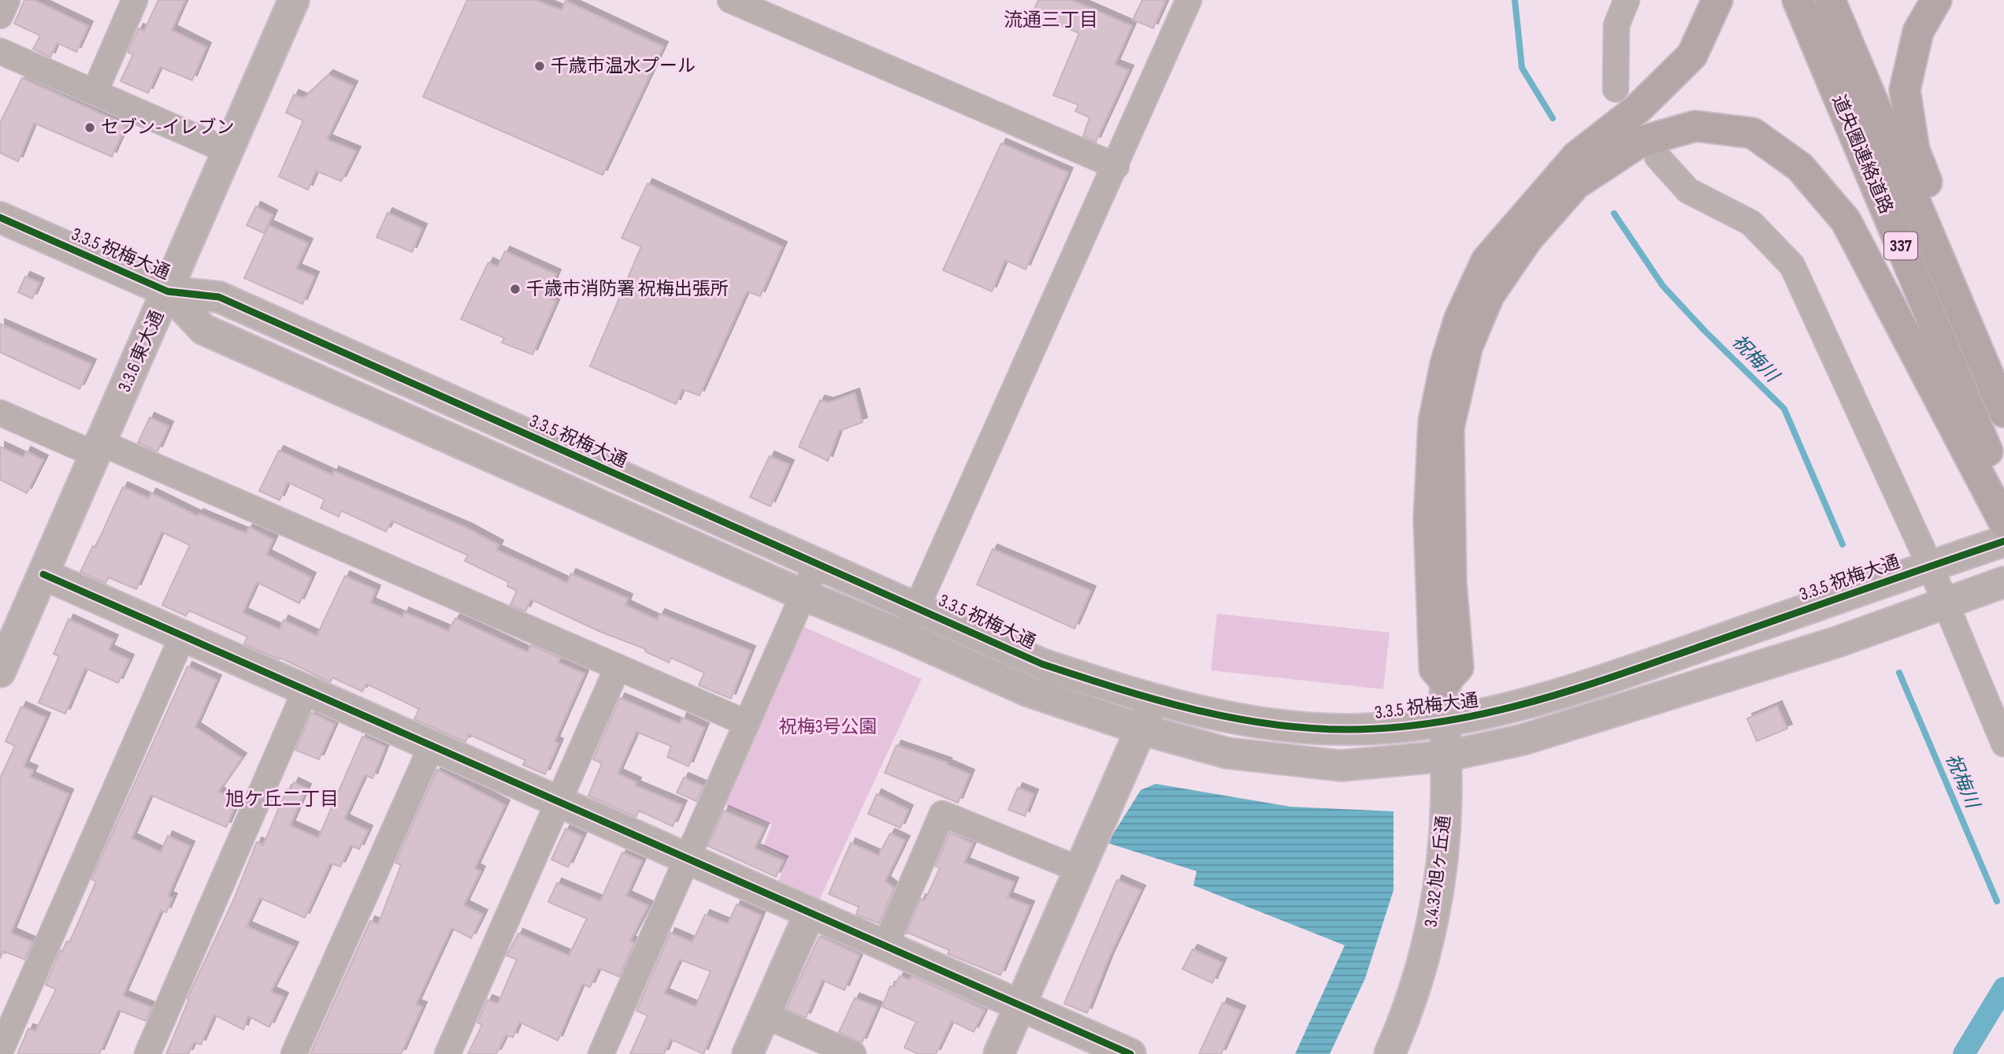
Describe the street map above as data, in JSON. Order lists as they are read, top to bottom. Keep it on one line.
{"streets":{"highway":["道央圏連絡道路","337"],"street":["3.3.5 祝梅大通","3.3.6 東大通","3.4.32 旭ヶ丘通"]},"crossings":[["道央圏連絡道路","337"],["道央圏連絡道路","3.3.5 祝梅大通"],["3.3.5 祝梅大通","3.3.6 東大通"],["3.3.5 祝梅大通","3.4.32 旭ヶ丘通"]],"districts":["流通三丁目","旭ケ丘二丁目"],"water":["祝梅川"],"parks":["祝梅3号公園"],"places":["千歳市温水プール","セブン-イレブン","千歳市消防署 祝梅出張所"]}
